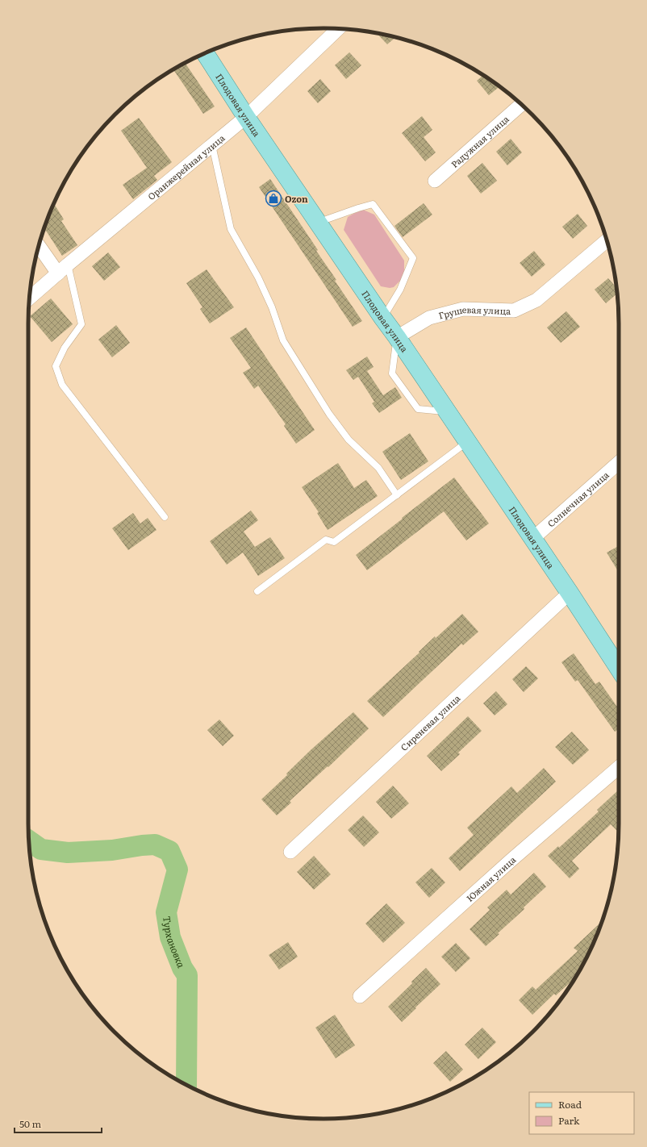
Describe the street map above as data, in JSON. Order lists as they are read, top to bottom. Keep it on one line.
{"streets":{"main road":["Плодовая улица"],"street":["Радужная улица","Оранжерейная улица","Грушевая улица","Солнечная улица","Сиреневая улица","Южная улица"]},"crossings":[["Плодовая улица","Оранжерейная улица"],["Плодовая улица","Грушевая улица"],["Плодовая улица","Солнечная улица"],["Плодовая улица","Сиреневая улица"]],"water":["Турхановка"],"places":{"shop":["Ozon"]},"legend":["Road","Park"],"scale_bar":"50 m"}
